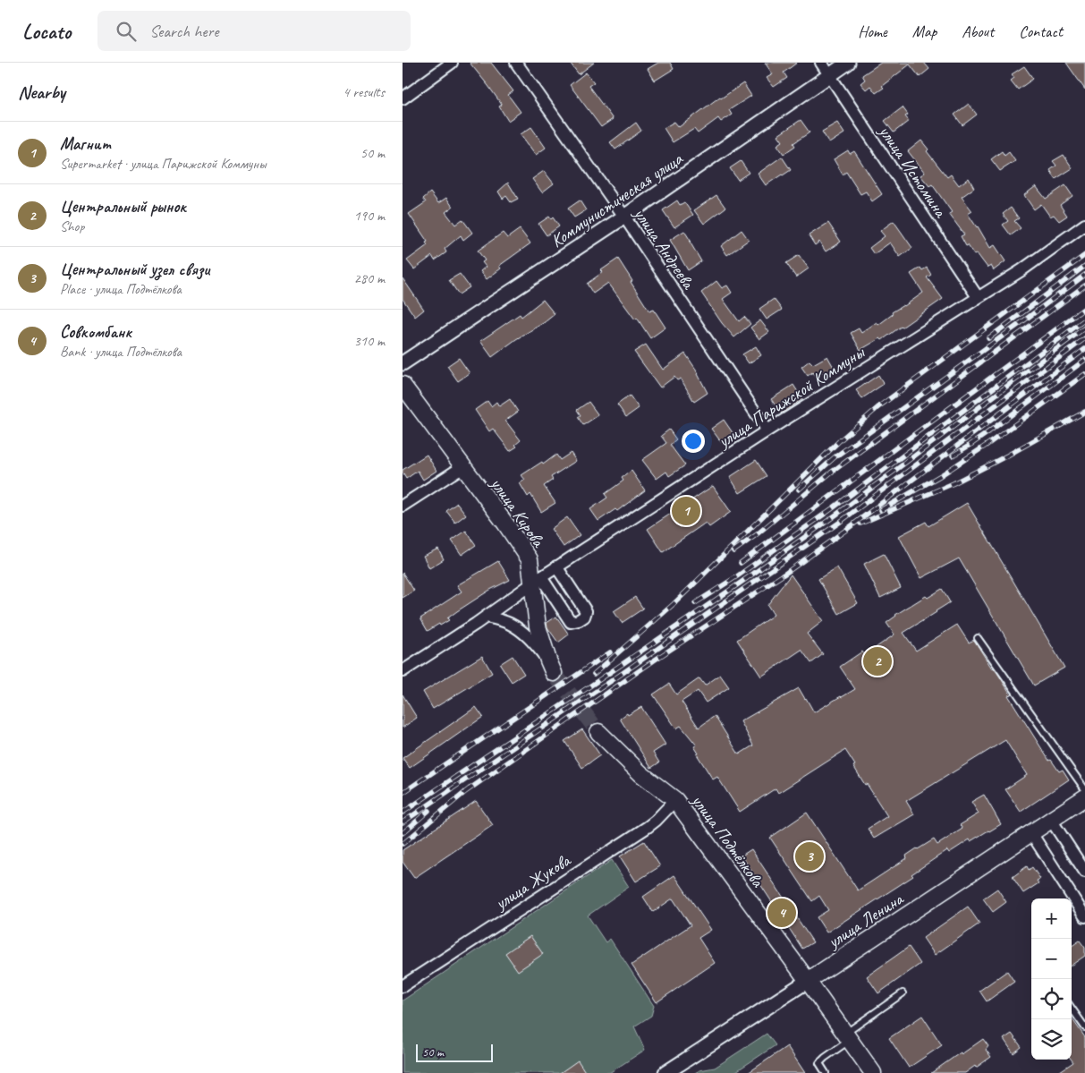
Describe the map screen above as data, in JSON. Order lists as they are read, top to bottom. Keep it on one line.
{"streets":{"main road":["улица Кирова","улица Подтёлкова","улица Ленина"],"street":["улица Истомина","Коммунистическая улица","улица Андреева","улица Парижской Коммуны","улица Жукова"]},"crossings":[["улица Истомина","Коммунистическая улица"],["улица Истомина","улица Парижской Коммуны"],["Коммунистическая улица","улица Андреева"],["улица Андреева","улица Парижской Коммуны"],["улица Парижской Коммуны","улица Кирова"],["улица Подтёлкова","улица Жукова"],["улица Подтёлкова","улица Ленина"]],"scale_bar":"50 m","page":{"header":"Locato","search":"Search here","nav":["Home","Map","About","Contact"],"heading":["Nearby","4 results"],"list":[{"mark":"1","name":"Магнит","note":"Supermarket · улица Парижской Коммуны","value":"50 m"},{"mark":"2","name":"Центральный рынок","note":"Shop","value":"190 m"},{"mark":"3","name":"Центральный узел связи","note":"Place · улица Подтёлкова","value":"280 m"},{"mark":"4","name":"Совкомбанк","note":"Bank · улица Подтёлкова","value":"310 m"}],"pins":["1","2","3","4"],"map_buttons":["+","−"],"scale":"50 m"}}
